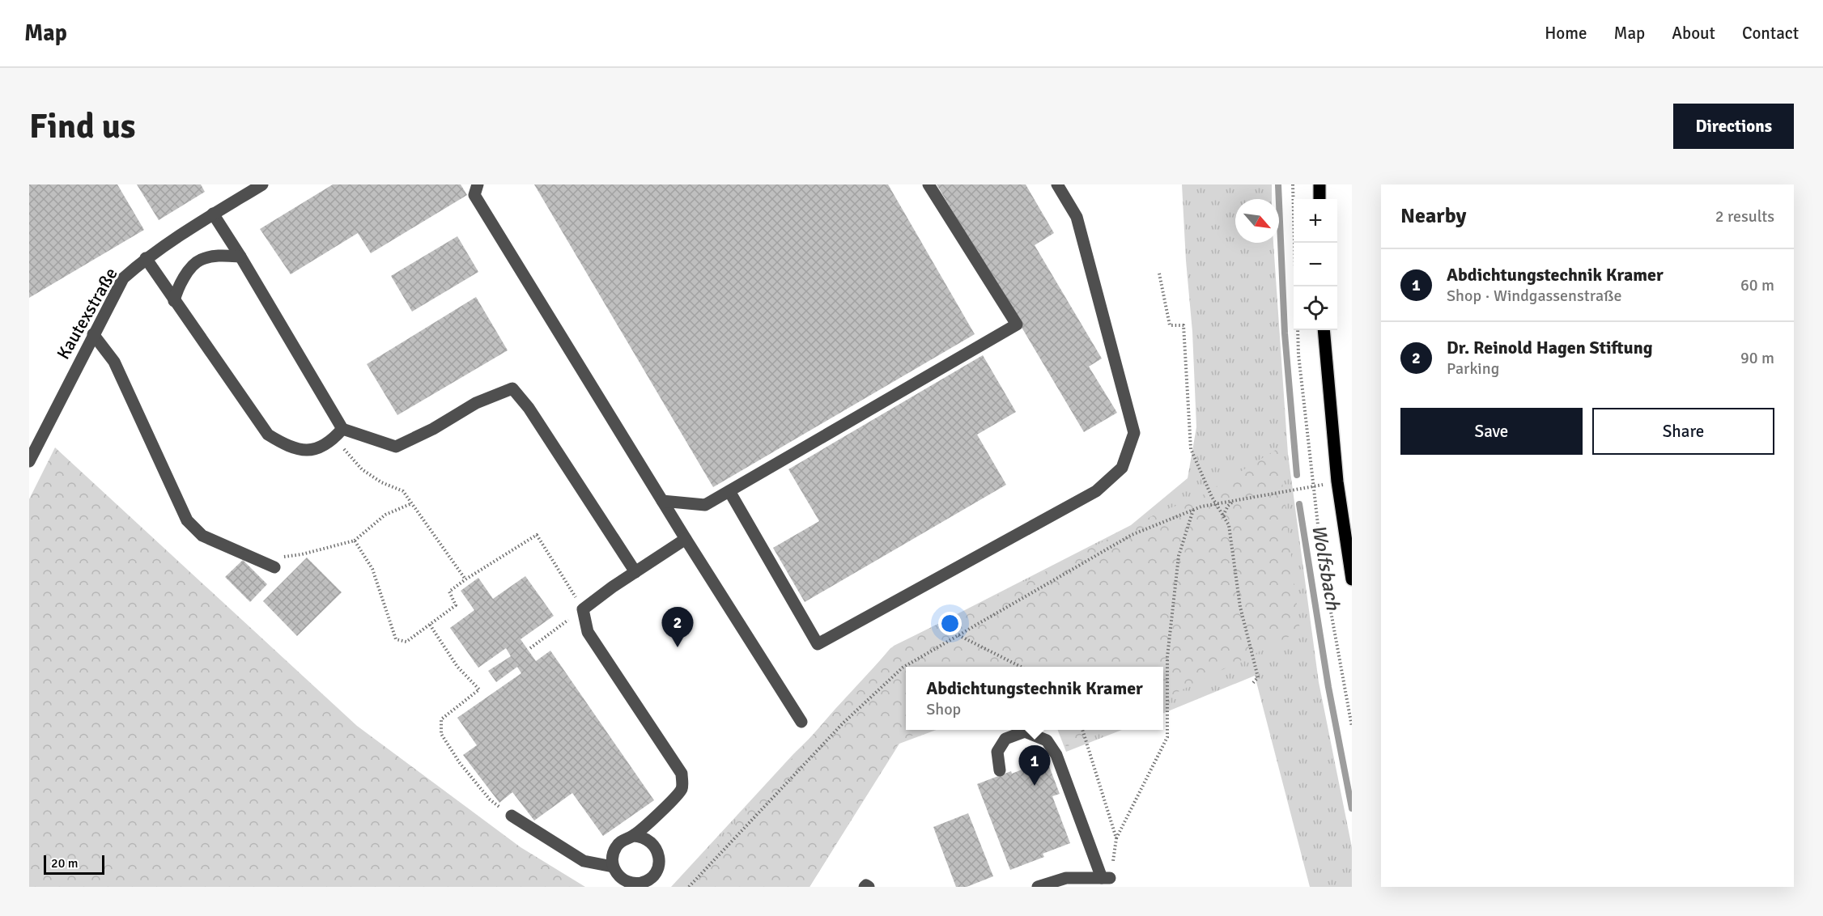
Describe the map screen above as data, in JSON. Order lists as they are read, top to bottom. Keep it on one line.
{"streets":{"street":["Kautexstraße"]},"water":["Wolfsbach"],"scale_bar":"20 m","north":"bottom right","page":{"header":"Map","nav":["Home","Map","About","Contact"],"buttons":["Directions",["Save","Share"]],"title":"Find us","heading":["Nearby","2 results"],"map_buttons":["+","−"],"list":[{"mark":"1","name":"Abdichtungstechnik Kramer","note":"Shop · Windgassenstraße","value":"60 m"},{"mark":"2","name":"Dr. Reinold Hagen Stiftung","note":"Parking","value":"90 m"}],"pins":["2","1"],"popup":["Abdichtungstechnik Kramer","Shop"],"scale":"20 m"}}
